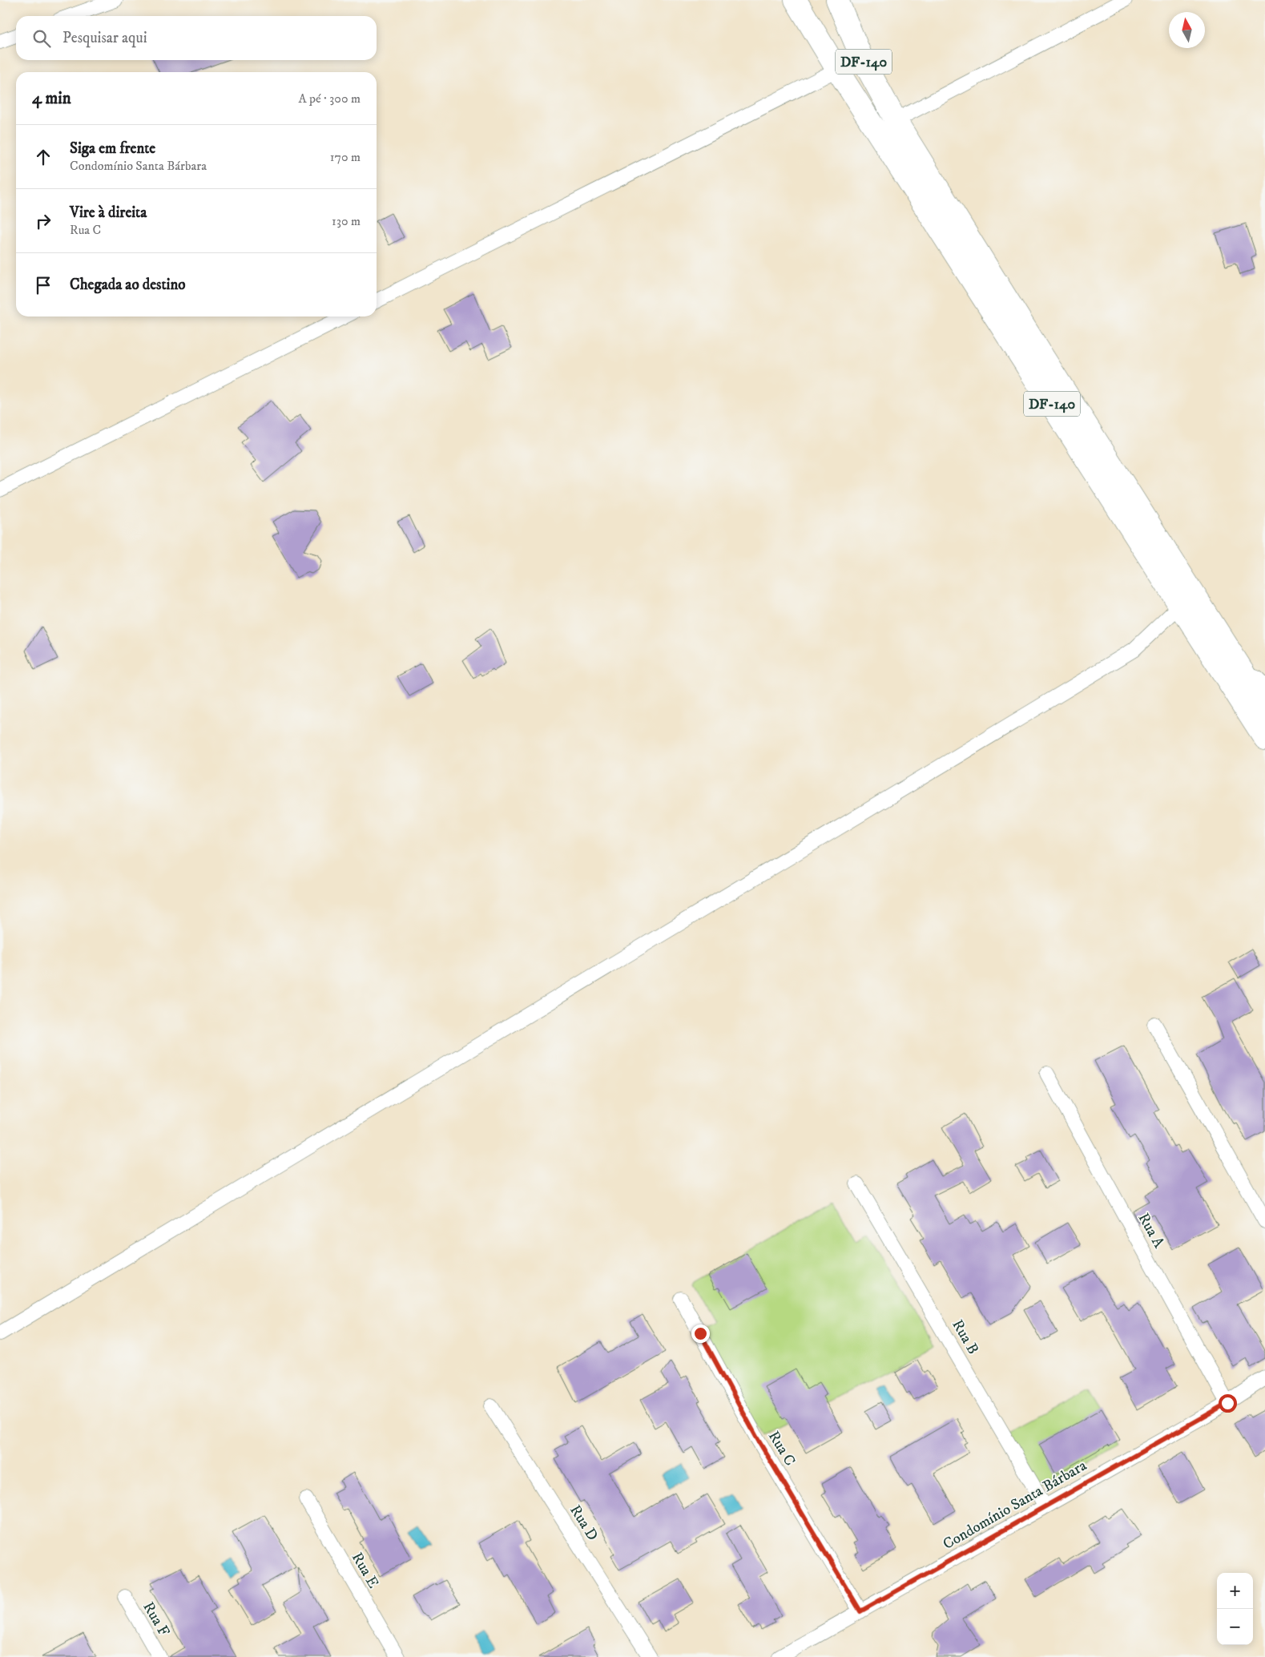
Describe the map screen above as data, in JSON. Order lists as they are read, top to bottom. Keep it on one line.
{"streets":{"main road":["DF-140"],"street":["Rua A","Rua B","Rua C","Condomínio Santa Bárbara","Rua D","Rua E","Rua F"]},"crossings":[["Rua A","Condomínio Santa Bárbara"],["Rua B","Condomínio Santa Bárbara"],["Rua C","Condomínio Santa Bárbara"]],"north":"top","page":{"search":"Pesquisar aqui","heading":["4 min","A pé · 300 m"],"list":[["Siga em frente","Condomínio Santa Bárbara","170 m"],["Vire à direita","Rua C","130 m"],"Chegada ao destino"],"map_buttons":["+","−"]}}
